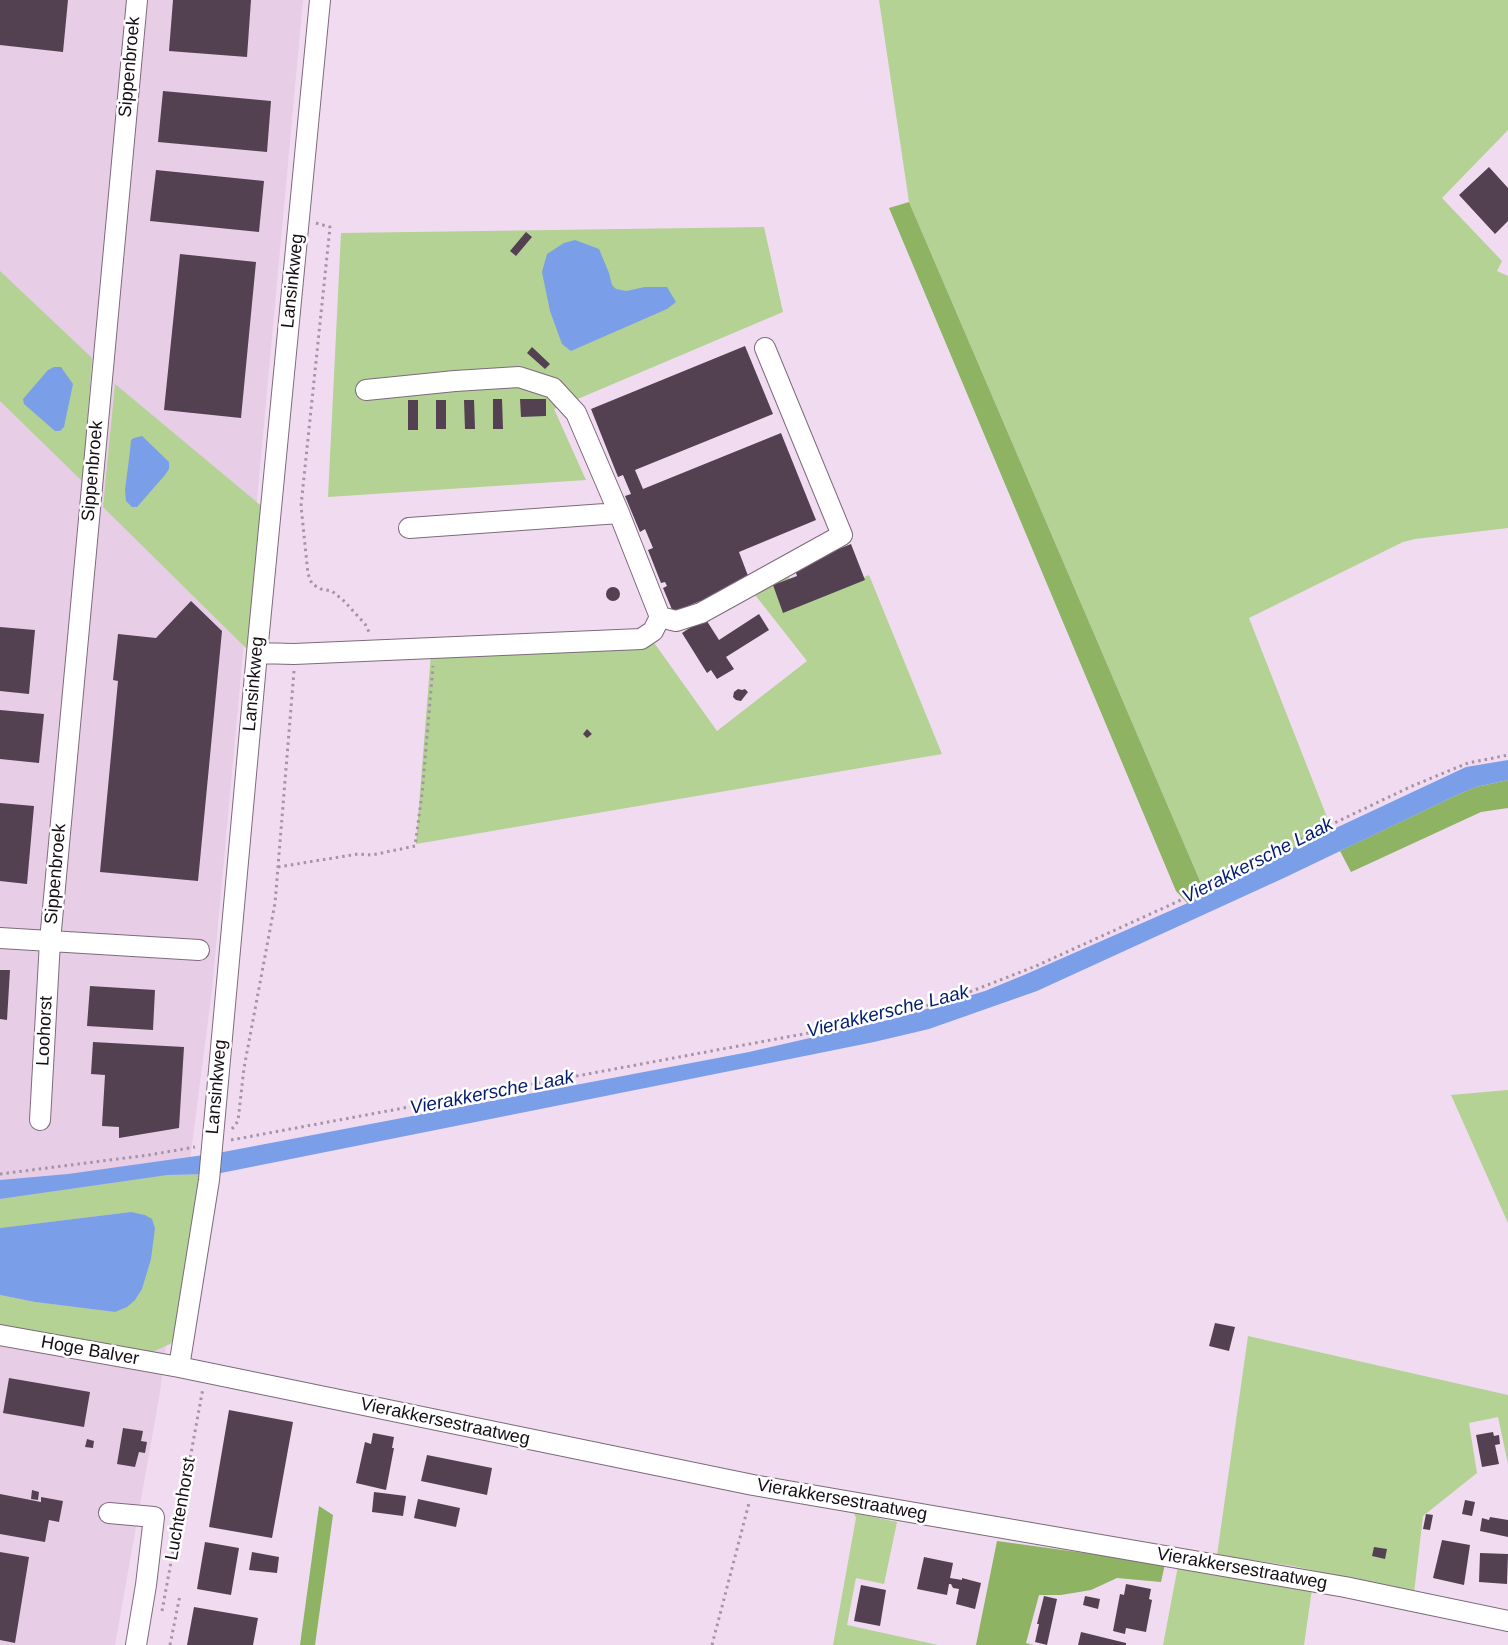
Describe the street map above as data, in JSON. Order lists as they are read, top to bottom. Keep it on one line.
{"streets":{"street":["Sippenbroek","Lansinkweg","Loohorst","Hoge Balver","Vierakkersestraatweg","Luchtenhorst"]},"crossings":[["Sippenbroek","Loohorst"],["Lansinkweg","Hoge Balver"],["Lansinkweg","Vierakkersestraatweg"],["Hoge Balver","Vierakkersestraatweg"],["Vierakkersestraatweg","Luchtenhorst"]],"water":["Vierakkersche Laak"]}
